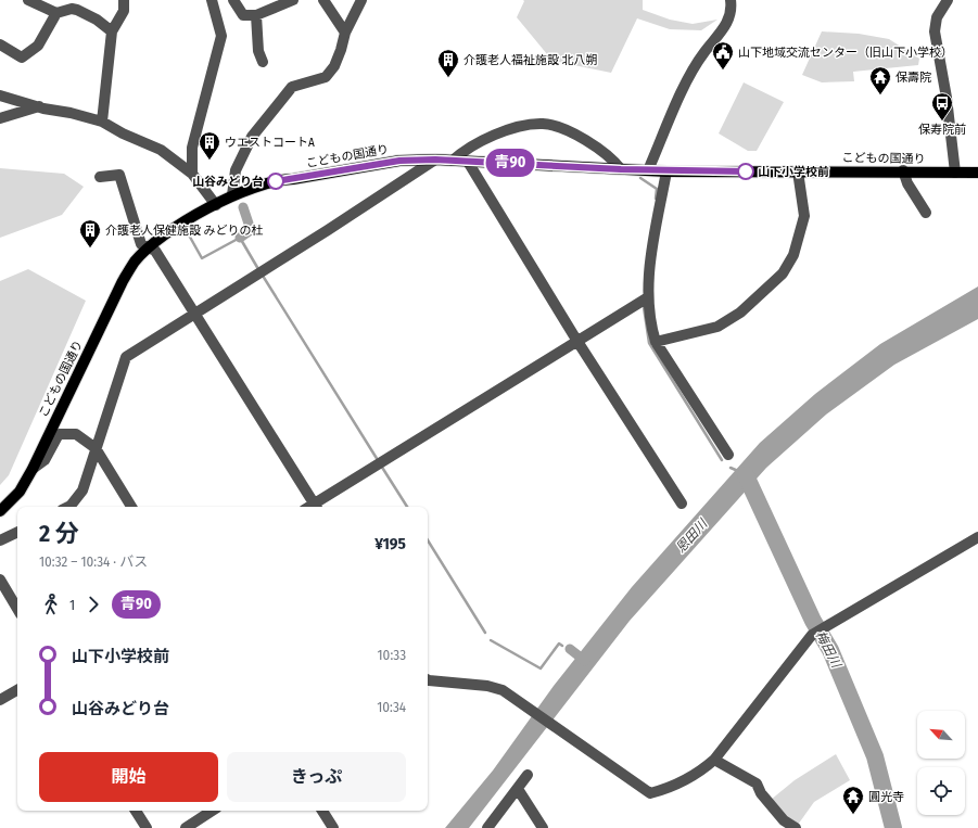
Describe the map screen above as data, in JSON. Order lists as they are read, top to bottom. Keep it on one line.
{"streets":{"main road":["こどもの国通り"]},"water":["恩田川","梅田川"],"places":{"public building":["山下地域交流センター（旧山下小学校）"],"building":["介護老人福祉施設 北八朔","ウエストコートA","介護老人保健施設 みどりの杜"],"temple":["保壽院","圓光寺"],"bus stop":["保寿院前"],"other":["山下小学校前","山谷みどり台"]},"lines":["bus line 青90"],"north":"top left","page":{"on_map":"青90","heading":["2 分","10:32 – 10:34 · バス","¥195"],"legs":["1","青90"],"list":[{"name":"山下小学校前","value":"10:33"},{"name":"山谷みどり台","value":"10:34"}],"buttons":["開始","きっぷ"]}}
